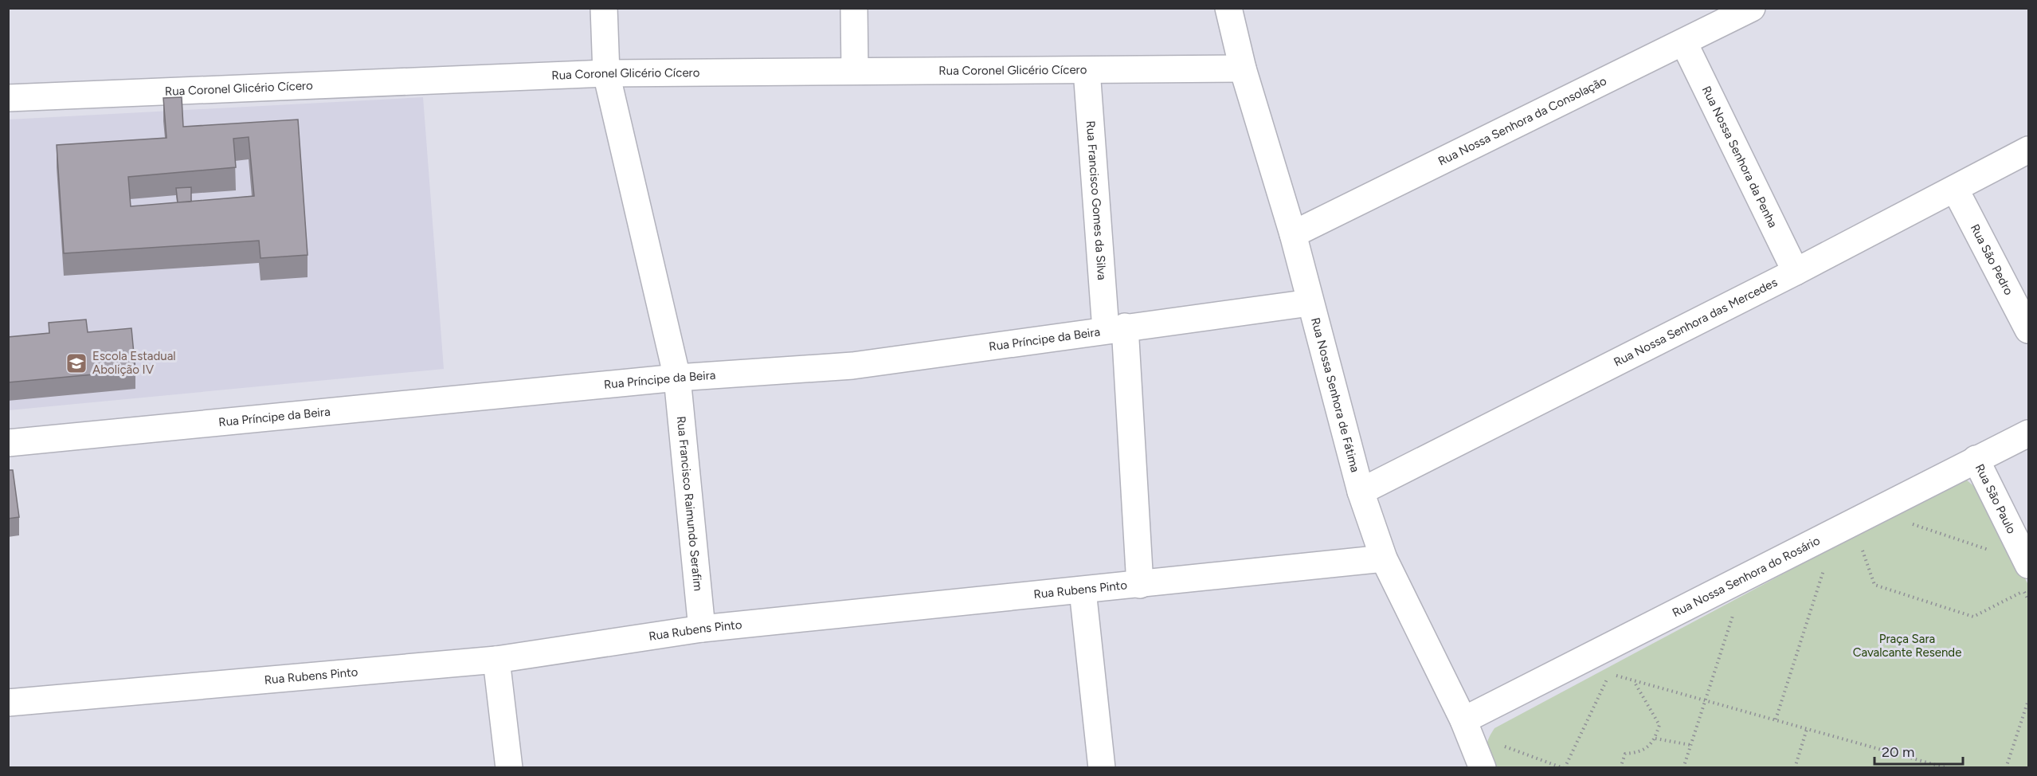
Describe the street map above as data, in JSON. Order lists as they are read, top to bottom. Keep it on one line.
{"streets":{"street":["Rua Coronel Glicério Cícero","Rua Nossa Senhora da Consolação","Rua Nossa Senhora da Penha","Rua Francisco Gomes da Silva","Rua São Pedro","Rua Nossa Senhora das Mercedes","Rua Príncipe da Beira","Rua Nossa Senhora de Fátima","Rua São Paulo","Rua Francisco Raimundo Serafim","Rua Nossa Senhora do Rosário","Rua Rubens Pinto"]},"crossings":[["Rua Coronel Glicério Cícero","Rua Francisco Gomes da Silva"],["Rua Coronel Glicério Cícero","Rua Nossa Senhora de Fátima"],["Rua Coronel Glicério Cícero","Rua Francisco Raimundo Serafim"],["Rua Nossa Senhora da Consolação","Rua Nossa Senhora da Penha"],["Rua Nossa Senhora da Consolação","Rua Nossa Senhora de Fátima"],["Rua Nossa Senhora da Penha","Rua Nossa Senhora das Mercedes"],["Rua Francisco Gomes da Silva","Rua Príncipe da Beira"],["Rua Francisco Gomes da Silva","Rua Rubens Pinto"],["Rua São Pedro","Rua Nossa Senhora das Mercedes"],["Rua Nossa Senhora das Mercedes","Rua Nossa Senhora de Fátima"],["Rua Príncipe da Beira","Rua Nossa Senhora de Fátima"],["Rua Príncipe da Beira","Rua Francisco Raimundo Serafim"],["Rua Nossa Senhora de Fátima","Rua Nossa Senhora do Rosário"],["Rua Nossa Senhora de Fátima","Rua Rubens Pinto"],["Rua São Paulo","Rua Nossa Senhora do Rosário"],["Rua Francisco Raimundo Serafim","Rua Rubens Pinto"]],"parks":["Praça Sara Cavalcante Resende"],"places":{"school or university":["Escola Estadual Abolição IV"]},"scale_bar":"20 m"}
